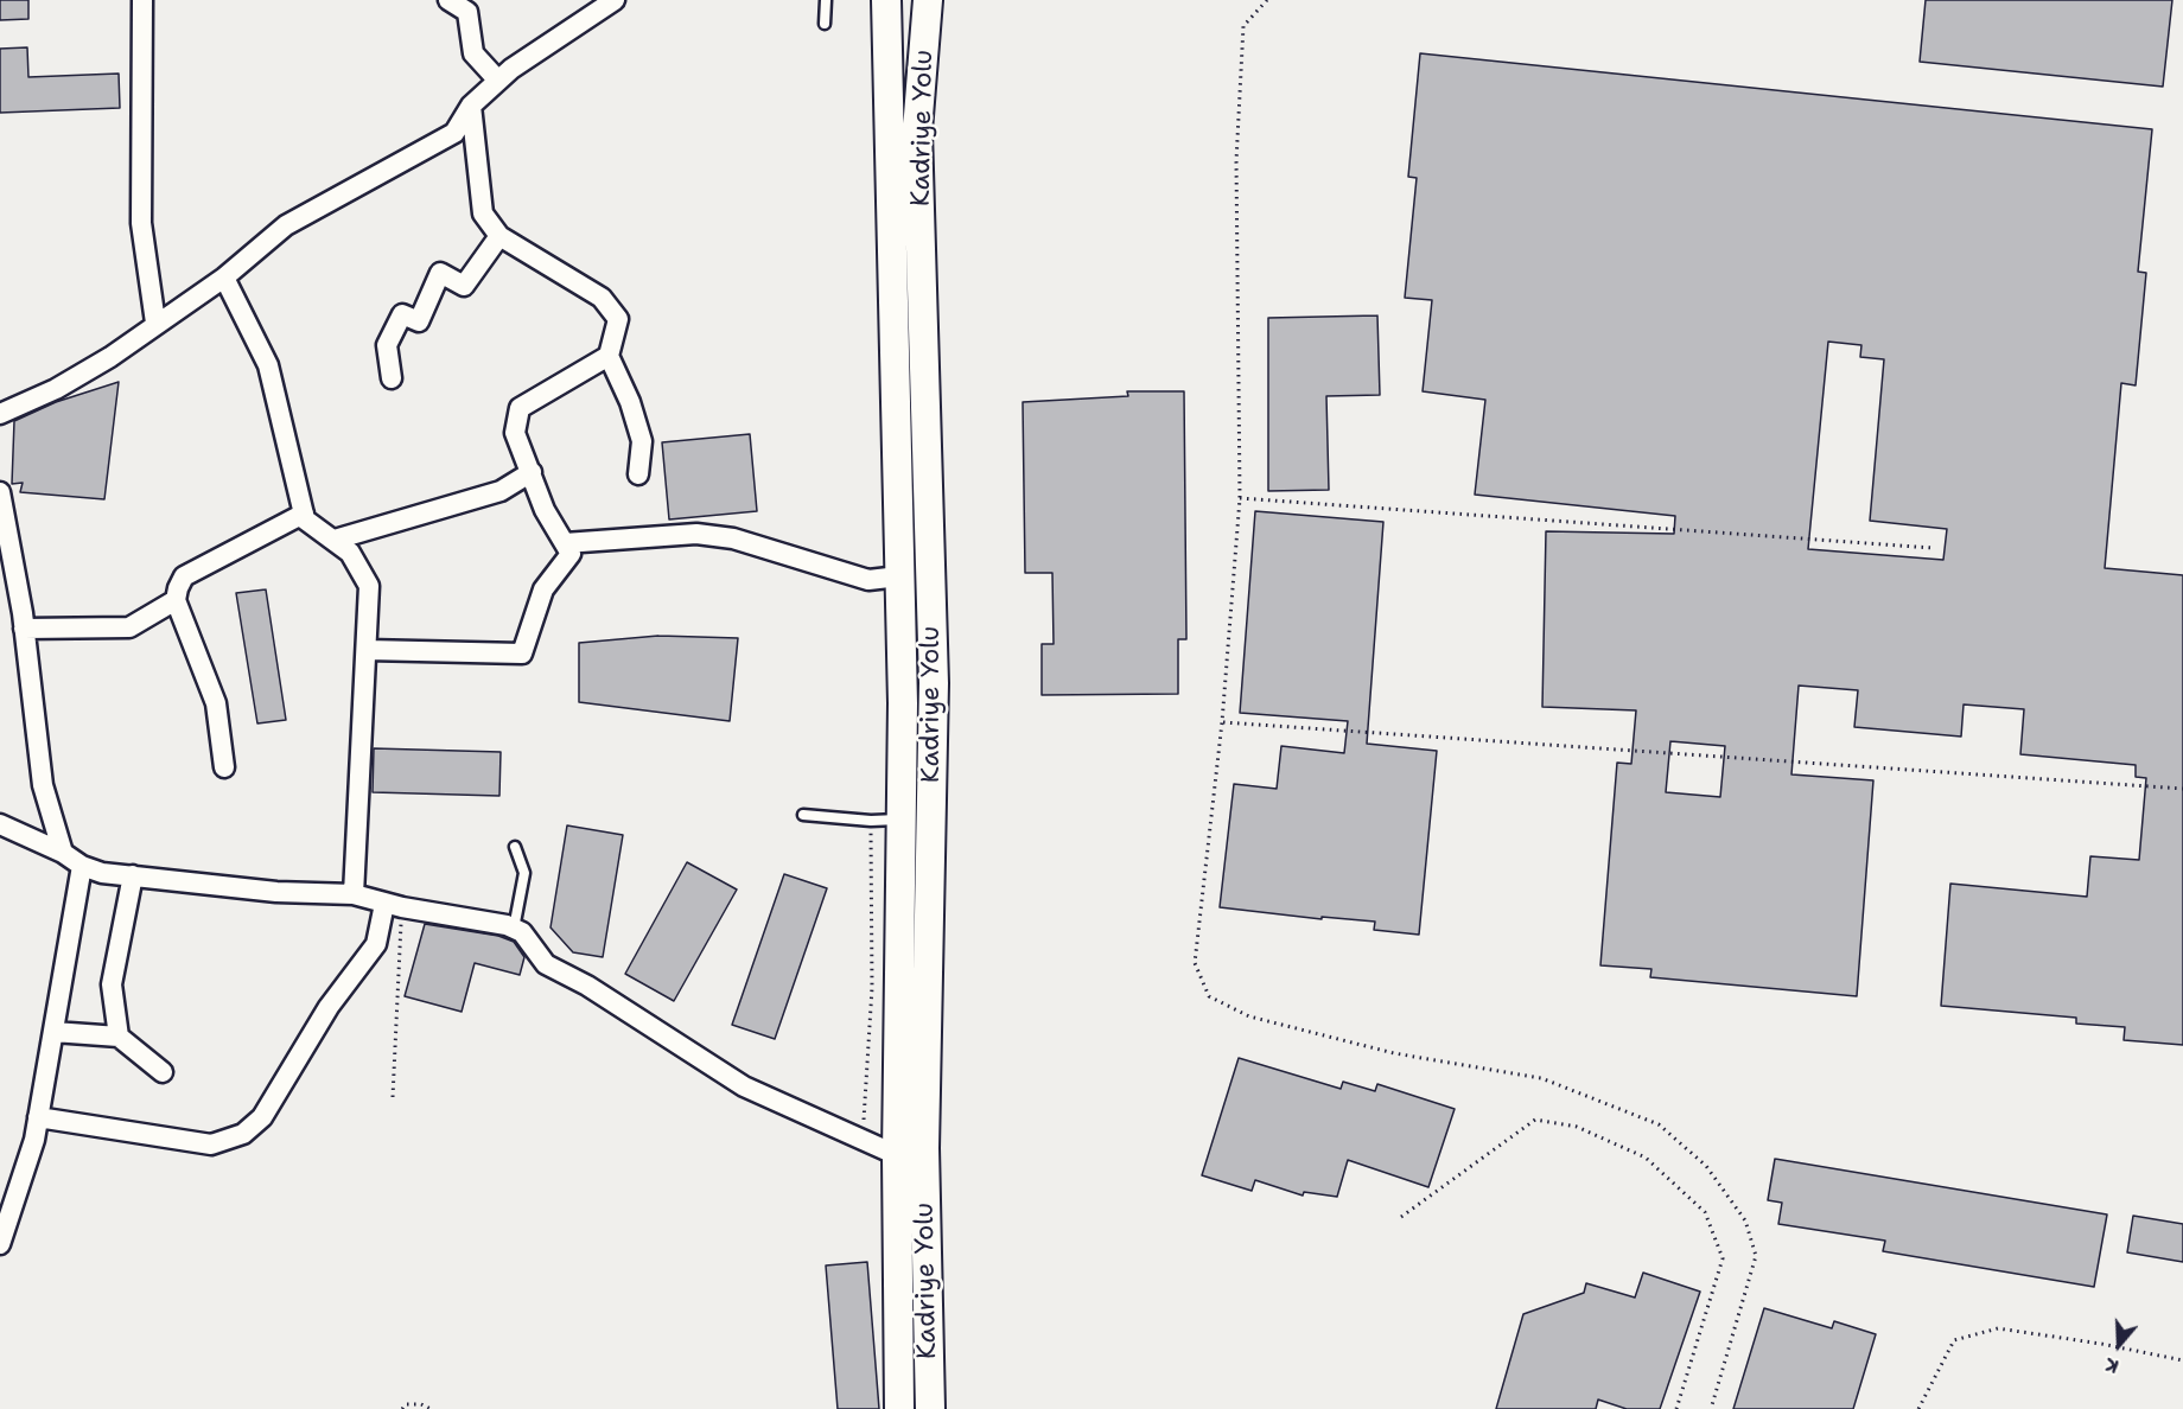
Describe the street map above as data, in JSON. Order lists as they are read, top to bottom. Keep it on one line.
{"streets":{"main road":["Kadriye Yolu"]},"north":"bottom"}
